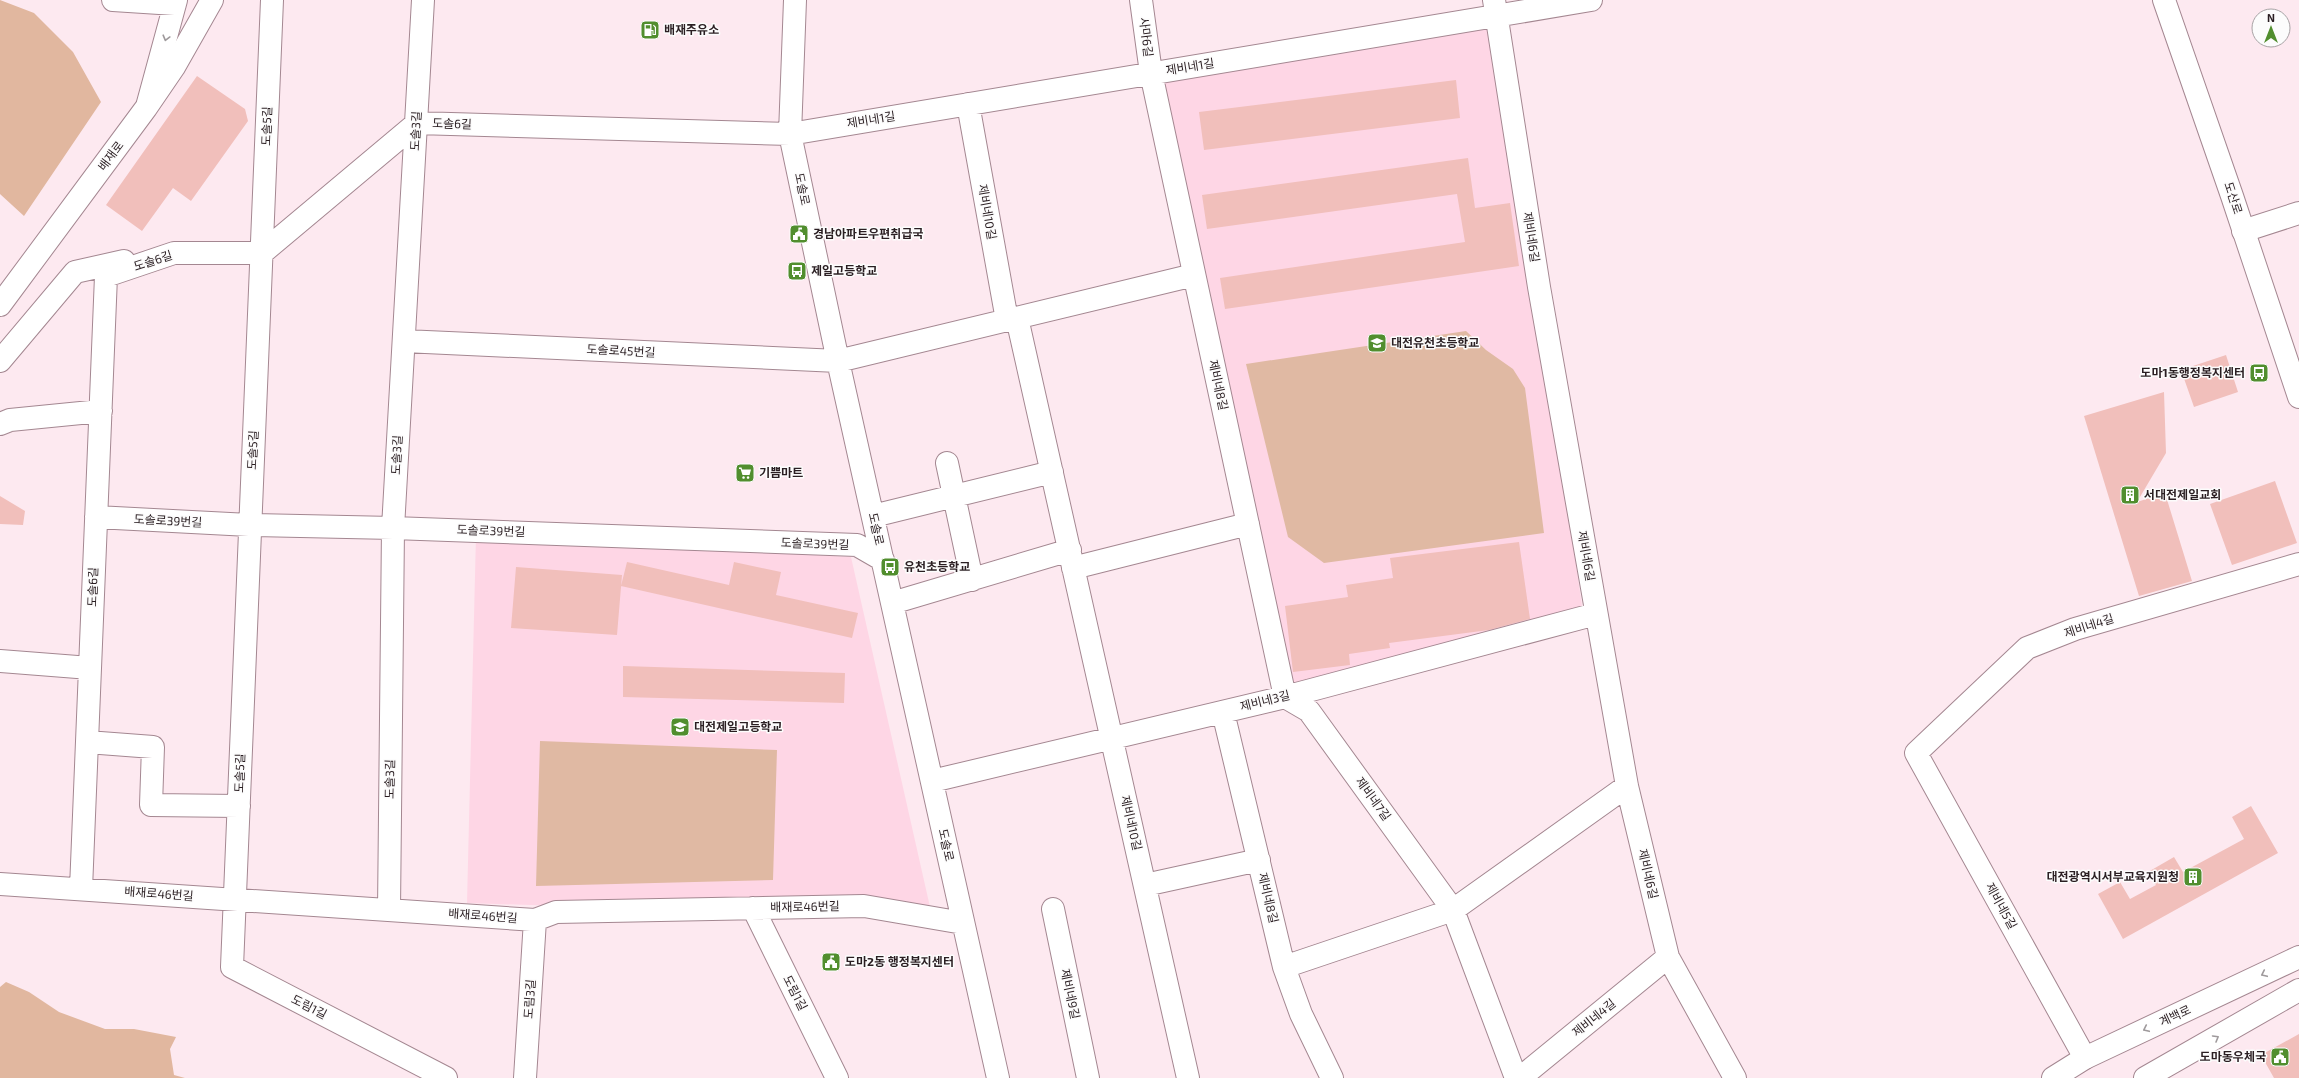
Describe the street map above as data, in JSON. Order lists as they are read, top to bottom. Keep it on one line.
{"streets":{"street":["사마6길","제비네1길","도솔6길","도솔5길","도솔3길","배재로","도솔로","도산로","제비네10길","제비네6길","도솔로45번길","제비네8길","도솔로39번길","제비네4길","제비네3길","제비네7길","배재로46번길","제비네5길","도림1길","제비네9길","도림3길","계백로"]},"crossings":[["사마6길","제비네1길"],["사마6길","제비네8길"],["제비네1길","도솔6길"],["제비네1길","도솔로"],["제비네1길","제비네10길"],["제비네1길","제비네6길"],["제비네1길","제비네8길"],["도솔6길","도솔5길"],["도솔6길","도솔3길"],["도솔6길","도솔로"],["도솔6길","도솔로39번길"],["도솔6길","배재로46번길"],["도솔5길","도솔로39번길"],["도솔5길","배재로46번길"],["도솔5길","도림1길"],["도솔3길","도솔로45번길"],["도솔3길","도솔로39번길"],["도솔3길","배재로46번길"],["도솔로","도솔로45번길"],["도솔로","도솔로39번길"],["도솔로","제비네3길"],["도솔로","배재로46번길"],["제비네10길","제비네3길"],["제비네6길","제비네4길"],["제비네6길","제비네3길"],["제비네8길","제비네3길"],["제비네8길","제비네7길"],["제비네4길","제비네5길"],["제비네3길","제비네7길"],["배재로46번길","도림1길"],["배재로46번길","도림3길"],["제비네5길","계백로"]],"places":{"fuel station":["배재주유소"],"public building":["경남아파트우편취급국","도마2동 행정복지센터","도마동우체국"],"bus stop":["제일고등학교","도마1동행정복지센터","유천초등학교"],"school or university":["대전유천초등학교","대전제일고등학교"],"supermarket":["기쁨마트"],"building":["서대전제일교회","대전광역시서부교육지원청"]},"north":"top"}
